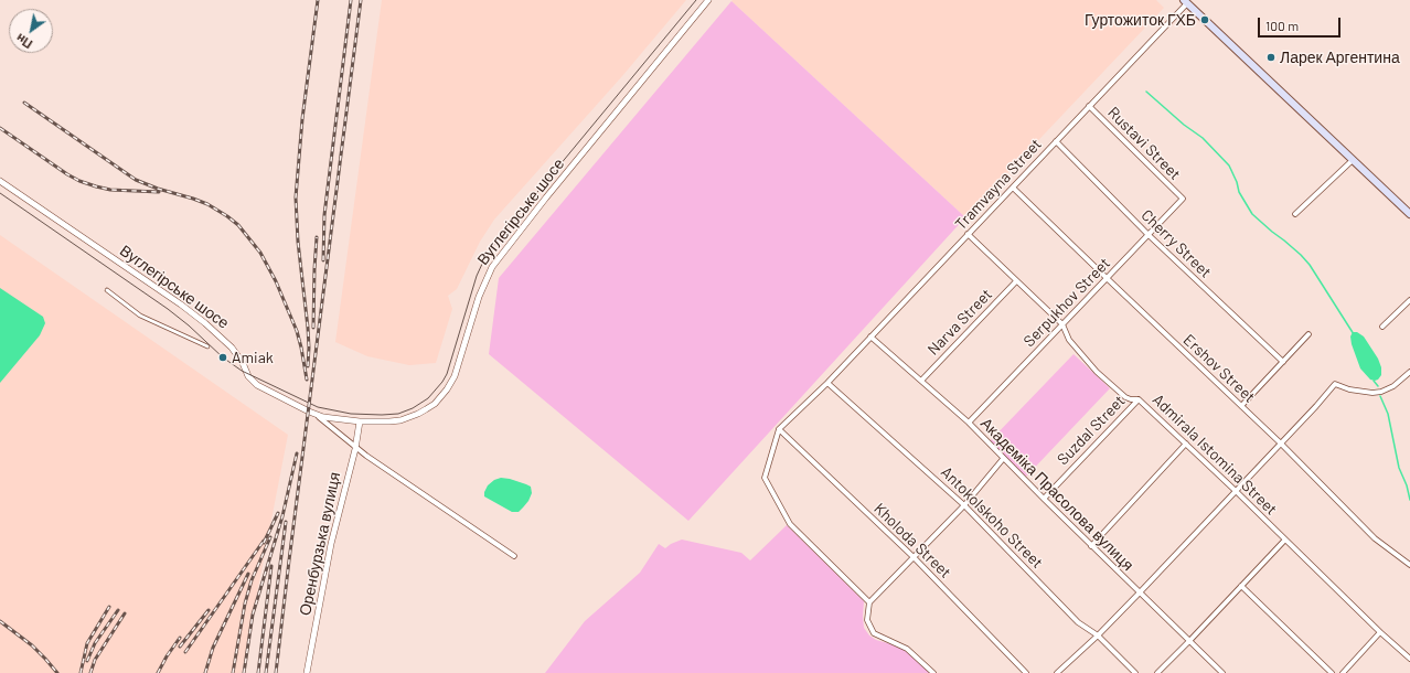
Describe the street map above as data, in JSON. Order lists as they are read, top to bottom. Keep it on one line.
{"streets":{"street":["Rustavi Street","Tramvayna Street","Вуглегірське шосе","Cherry Street","Serpukhov Street","Narva Street","Ershov Street","Suzdal Street","Admirala Istomina Street","Академіка Прасолова вулиця","Antokolskoho Street","Kholoda Street","Оренбурзька вулиця"]},"crossings":[["Rustavi Street","Tramvayna Street"],["Rustavi Street","Serpukhov Street"],["Tramvayna Street","Cherry Street"],["Tramvayna Street","Ershov Street"],["Tramvayna Street","Admirala Istomina Street"],["Tramvayna Street","Академіка Прасолова вулиця"],["Tramvayna Street","Antokolskoho Street"],["Tramvayna Street","Kholoda Street"],["Вуглегірське шосе","Оренбурзька вулиця"],["Cherry Street","Serpukhov Street"],["Serpukhov Street","Ershov Street"],["Serpukhov Street","Admirala Istomina Street"],["Serpukhov Street","Академіка Прасолова вулиця"],["Narva Street","Admirala Istomina Street"],["Narva Street","Академіка Прасолова вулиця"],["Suzdal Street","Admirala Istomina Street"],["Suzdal Street","Академіка Прасолова вулиця"]],"places":["Гуртожиток ГХБ","Ларек Аргентина","Amiak"],"scale_bar":"100 m","north":"bottom left"}
